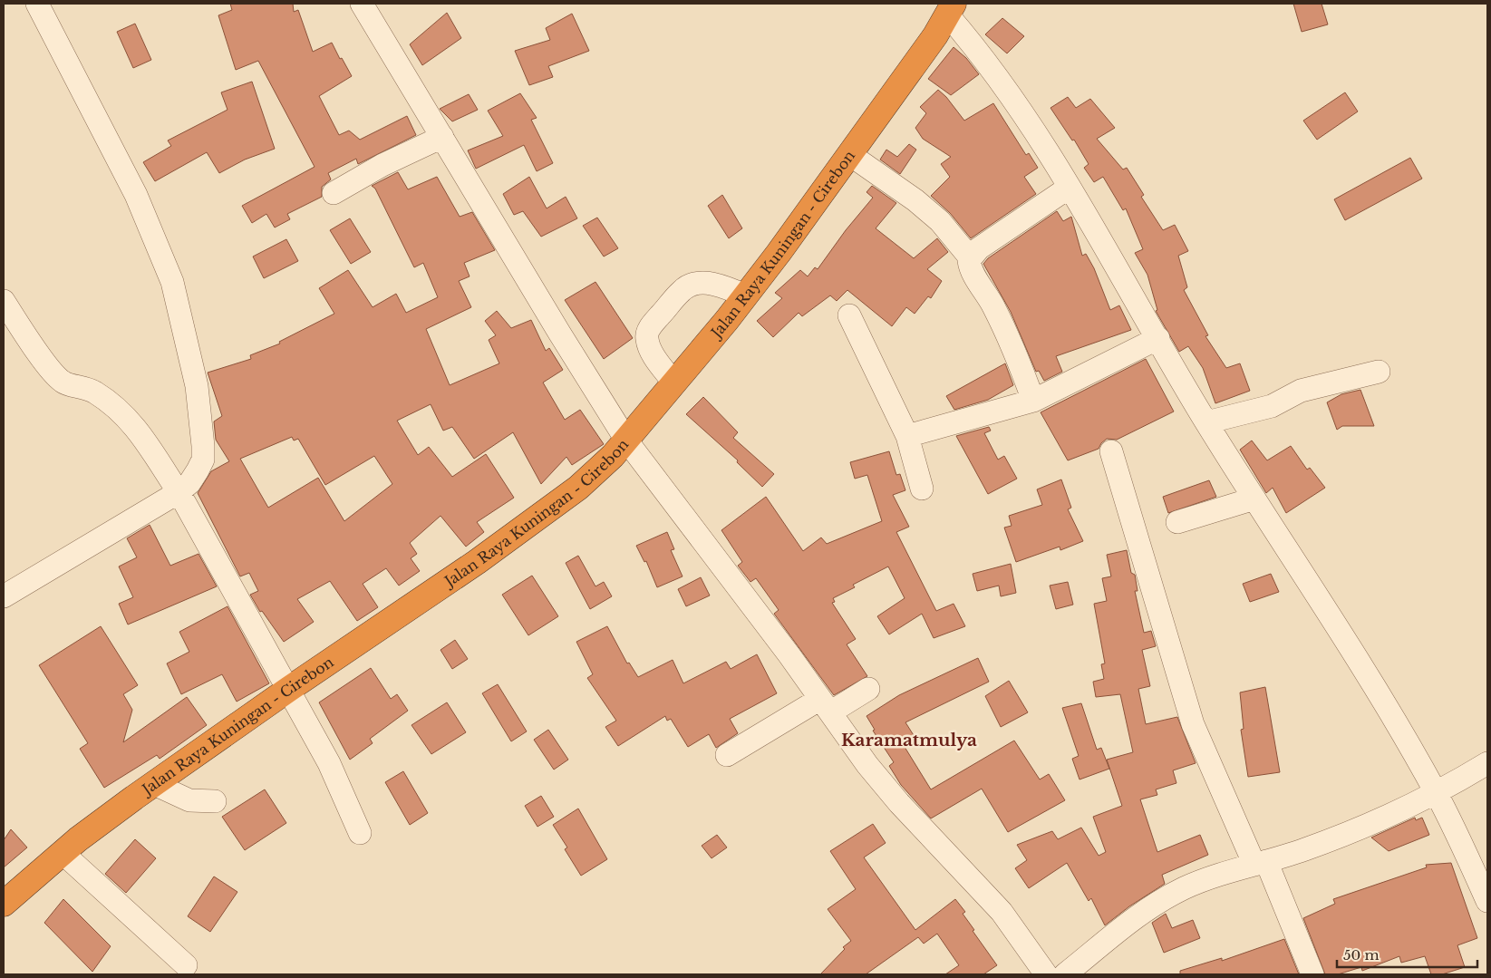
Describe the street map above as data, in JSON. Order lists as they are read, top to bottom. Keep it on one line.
{"streets":{"highway":["Jalan Raya Kuningan - Cirebon"]},"districts":["Karamatmulya"],"scale_bar":"50 m"}
